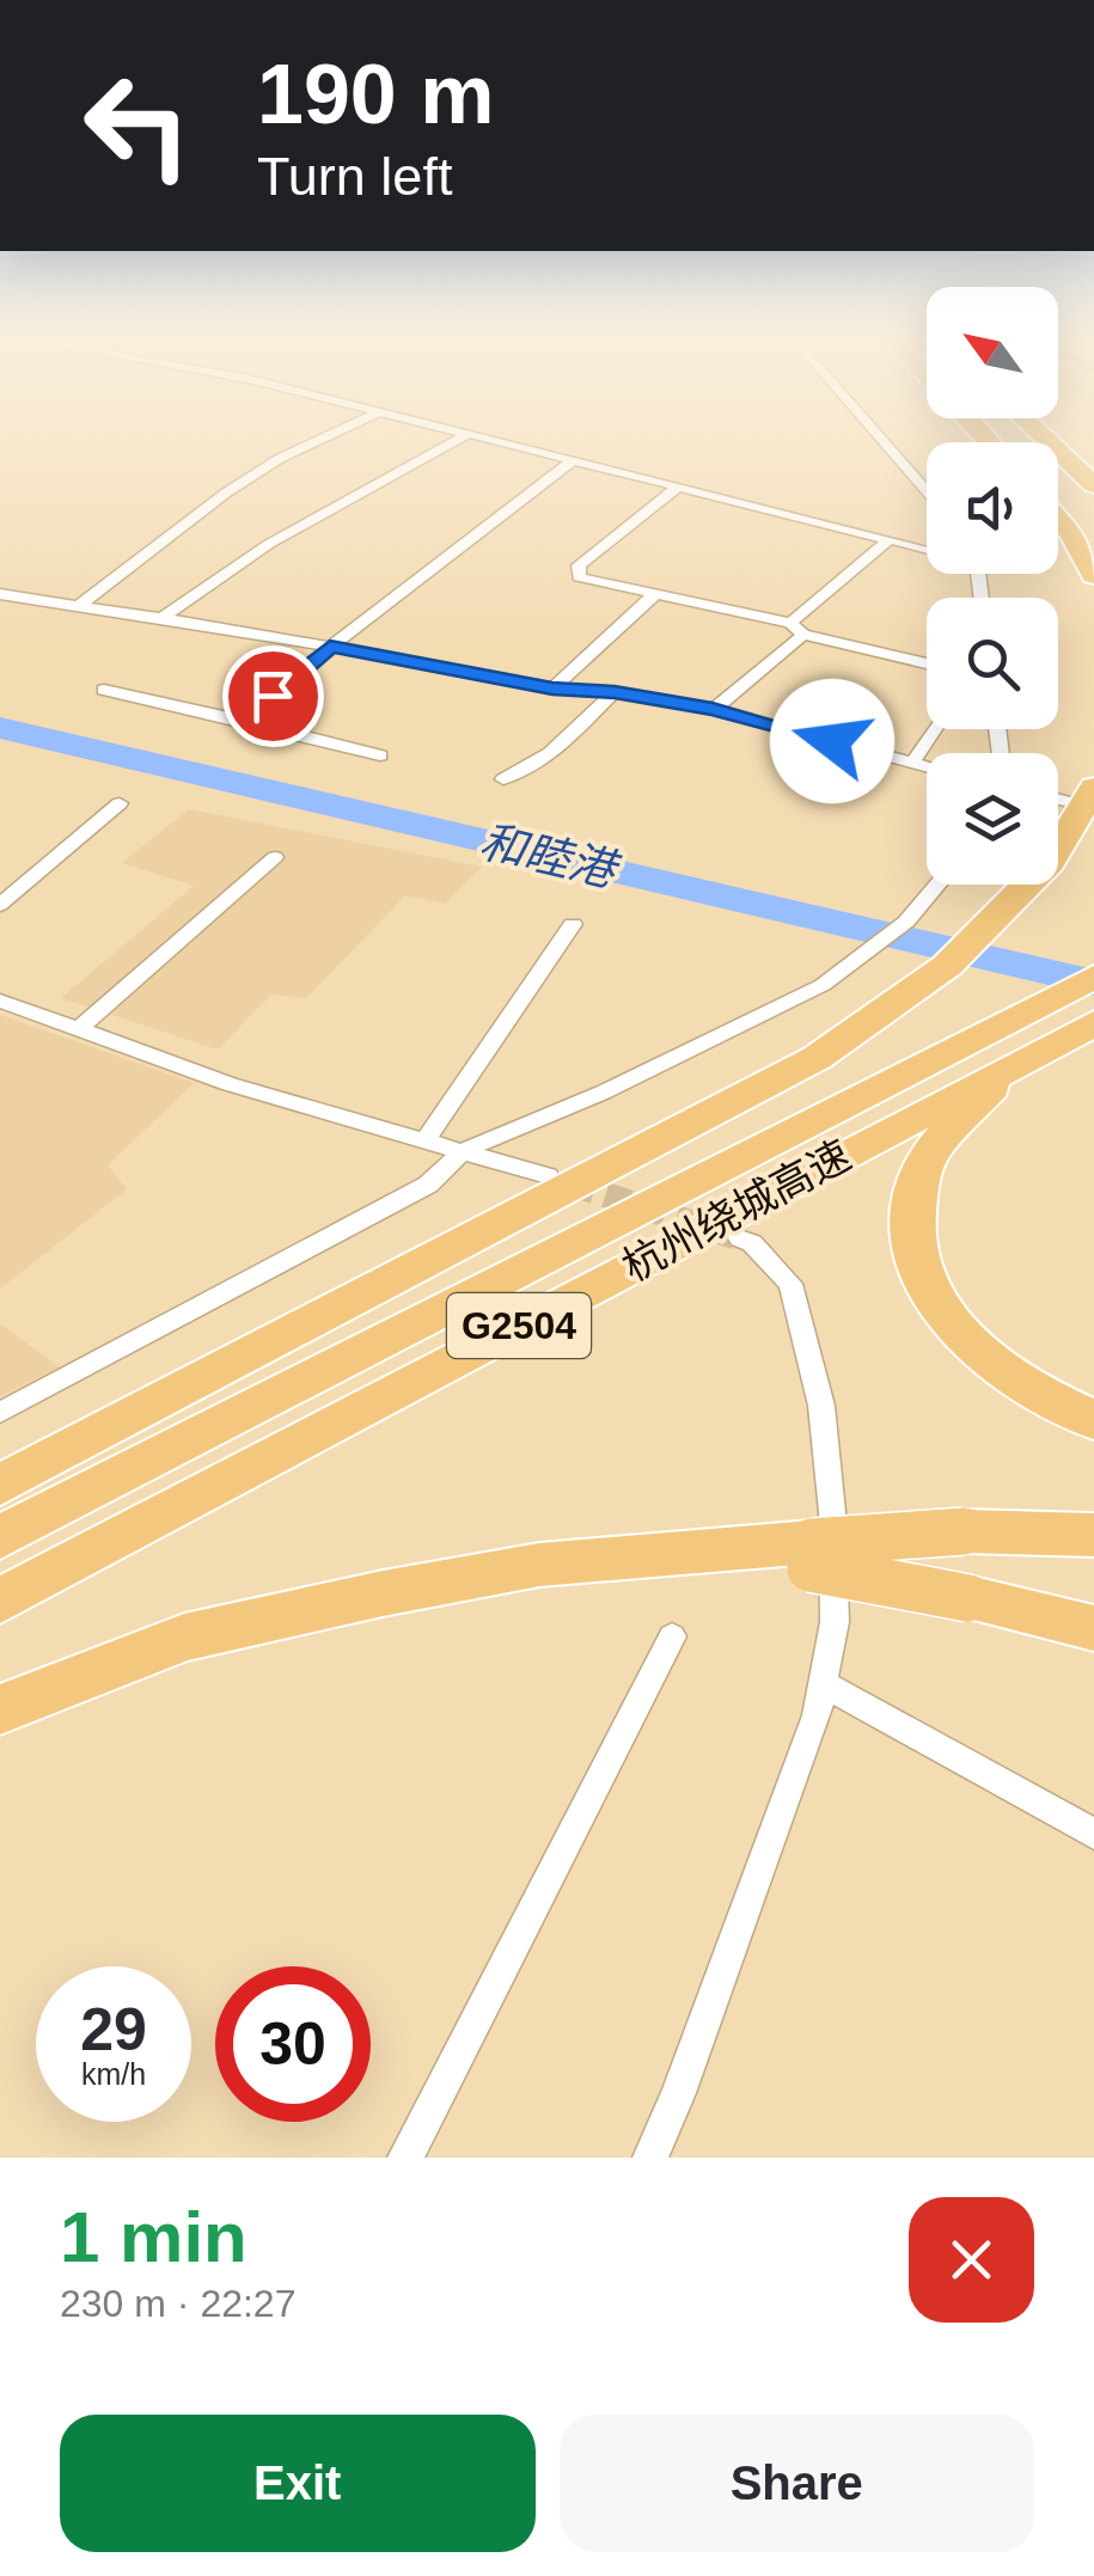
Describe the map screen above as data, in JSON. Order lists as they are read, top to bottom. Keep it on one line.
{"streets":{"highway":["杭州绕城高速","G2504"]},"water":["和睦港"],"north":"top left","page":{"turn":["190 m","Turn left"],"speed":"29 km/h","limit":"30","heading":["1 min","230 m · 22:27"],"buttons":["Exit","Share"]}}
